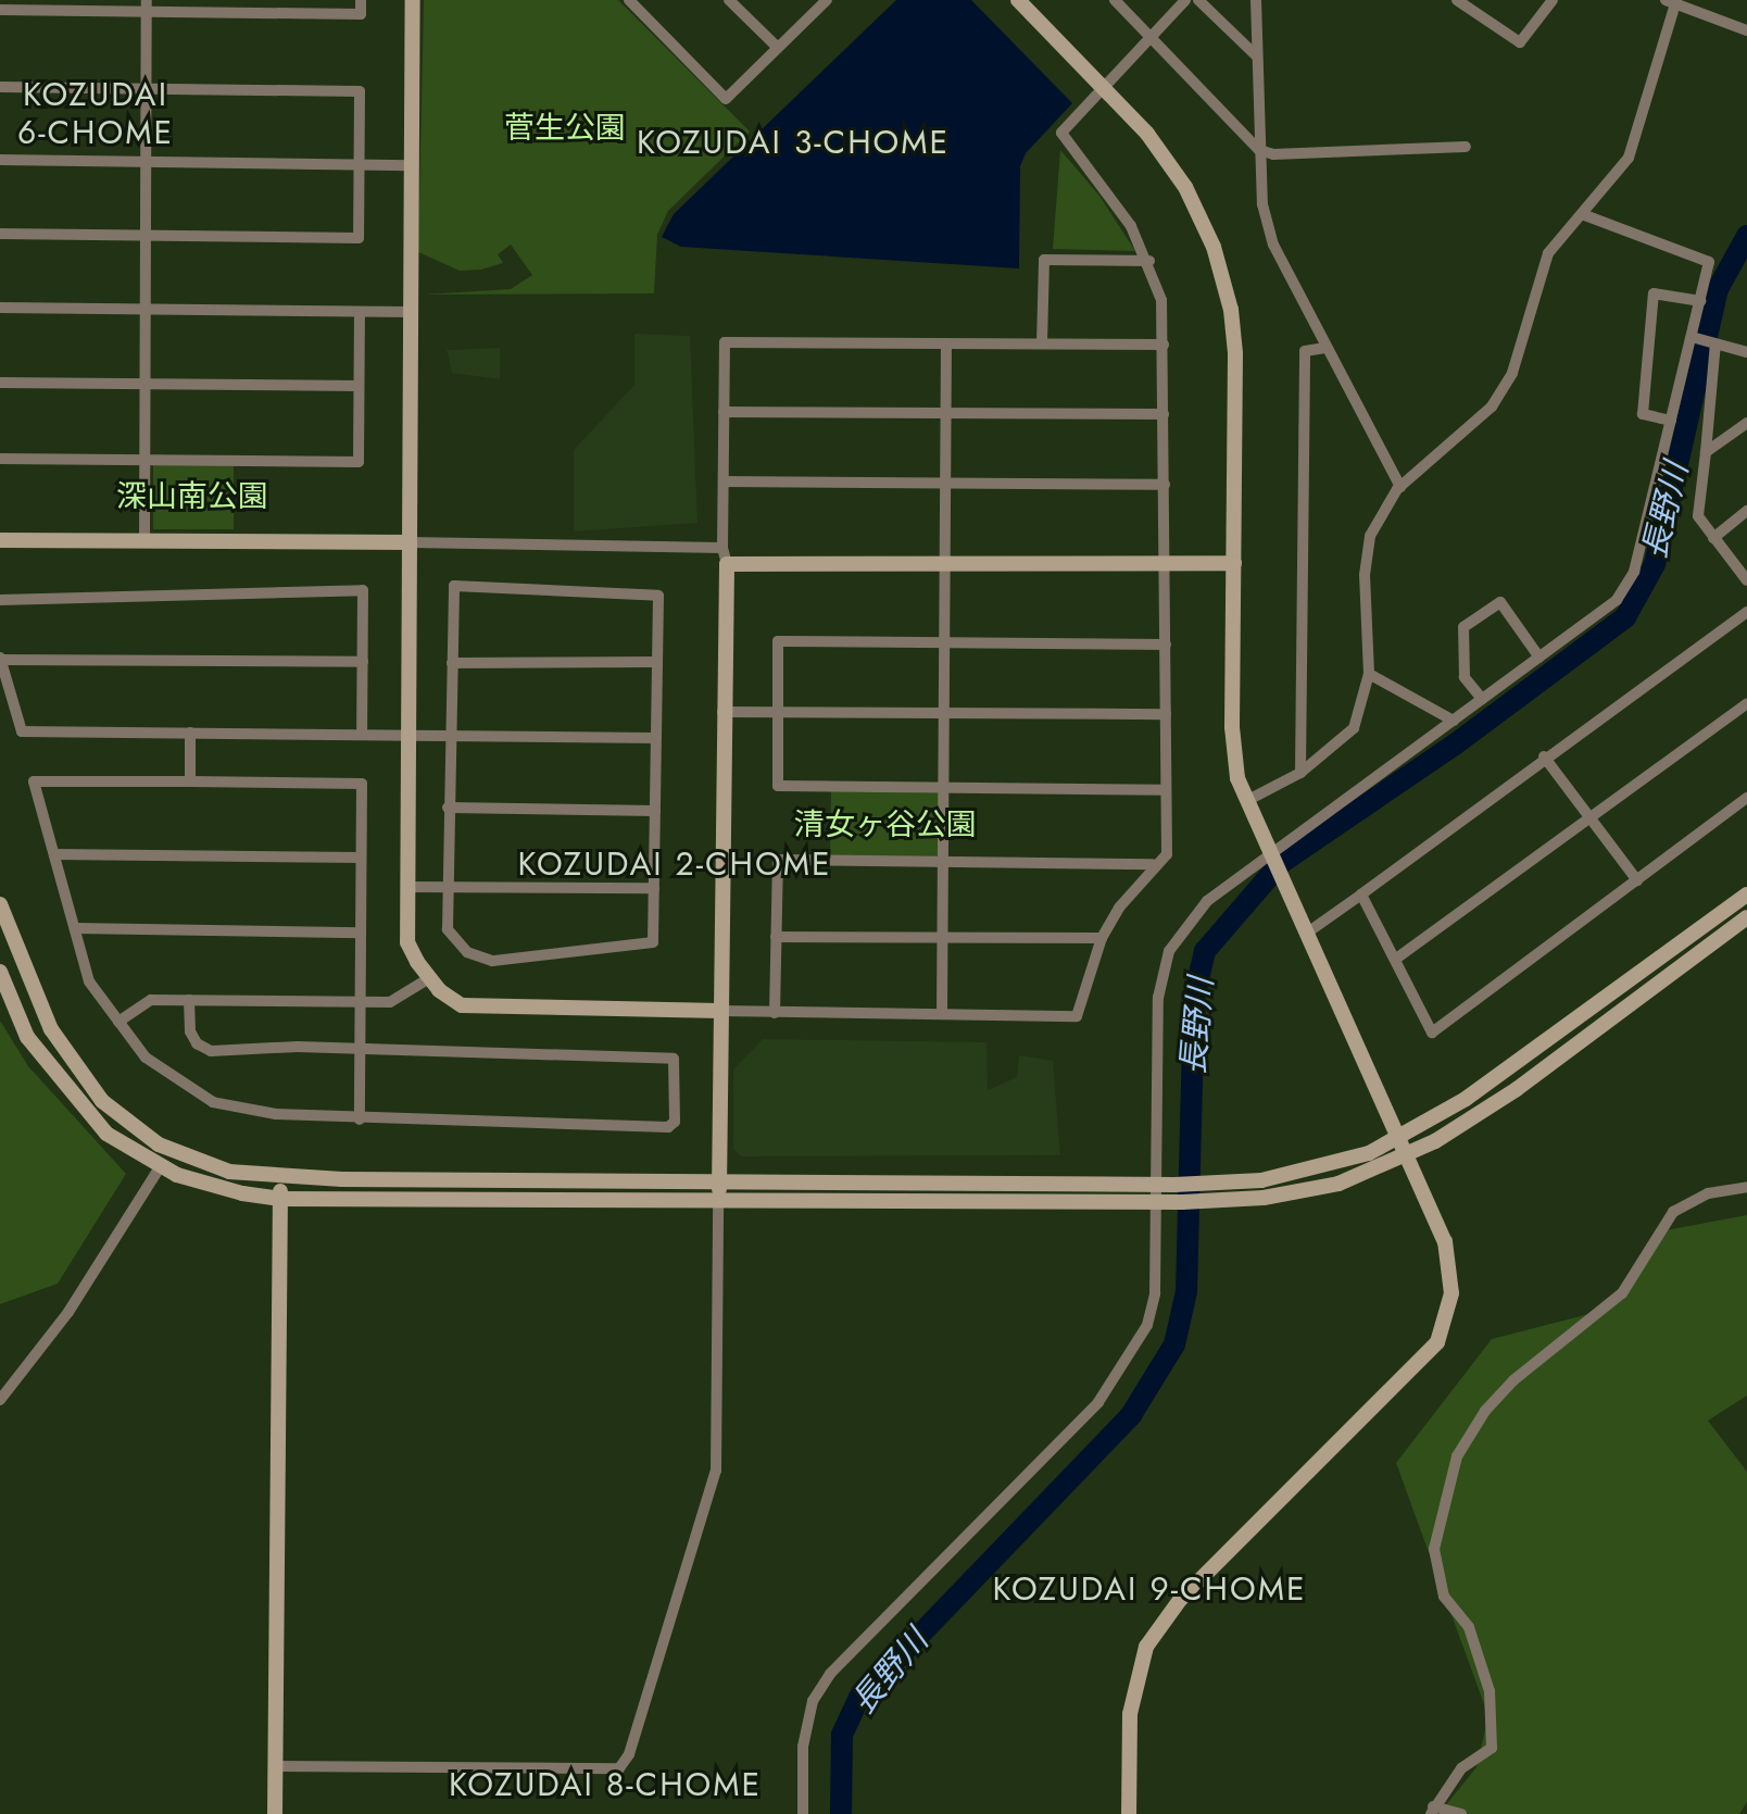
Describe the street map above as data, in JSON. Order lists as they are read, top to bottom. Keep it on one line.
{"districts":["KOZUDAI 6-CHOME","KOZUDAI 3-CHOME","KOZUDAI 2-CHOME","KOZUDAI 9-CHOME","KOZUDAI 8-CHOME"],"water":["長野川"],"parks":["菅生公園","深山南公園","清女ヶ谷公園"]}
